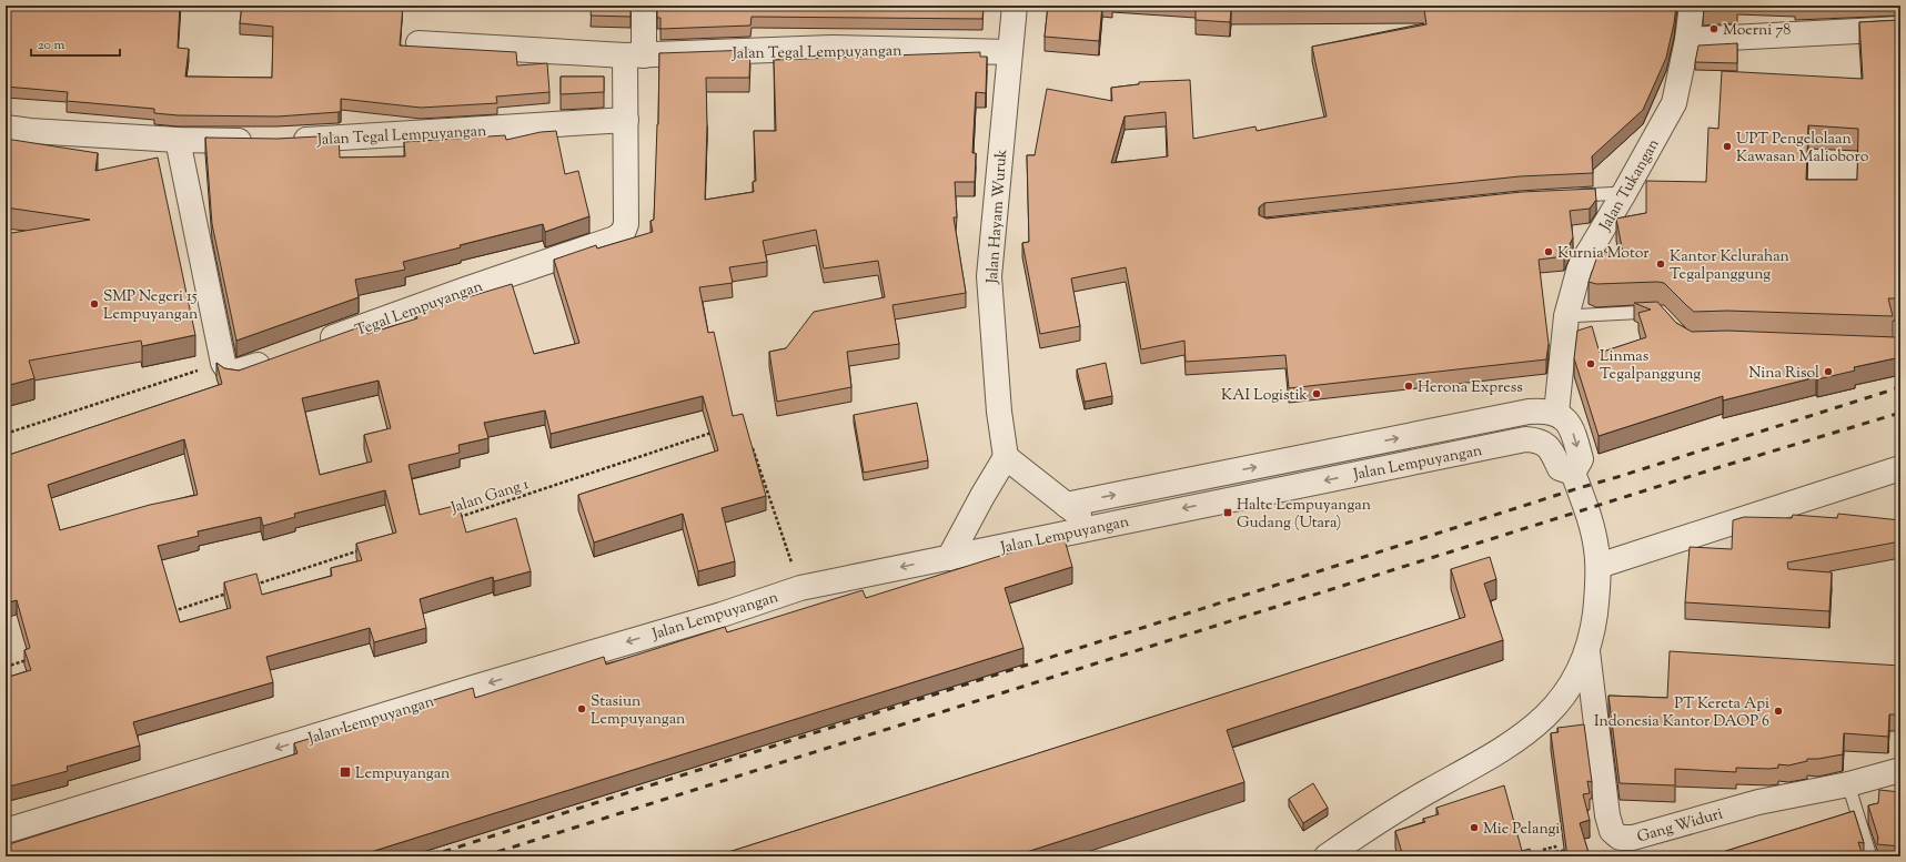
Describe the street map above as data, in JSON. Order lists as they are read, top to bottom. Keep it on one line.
{"streets":{"street":["Jalan Tegal Lempuyangan","Jalan Tukangan","Jalan Hayam Wuruk","Tegal Lempuyangan","Jalan Lempuyangan","Gang Widuri"],"path":["Jalan Gang 1"]},"crossings":[["Jalan Tegal Lempuyangan","Jalan Hayam Wuruk"],["Jalan Tegal Lempuyangan","Tegal Lempuyangan"],["Jalan Tukangan","Jalan Lempuyangan"]],"places":{"other":["Moerni 78","UPT Pengelolaan Kawasan Malioboro","Kurnia Motor","Kantor Kelurahan Tegalpanggung","SMP Negeri 15 Lempuyangan","Linmas Tegalpanggung","Nina Risol","Herona Express","KAI Logistik","Stasiun Lempuyangan","PT Kereta Api Indonesia Kantor DAOP 6","Mie Pelangi"],"transit":["Halte Lempuyangan Gudang (Utara)","Lempuyangan"]},"scale_bar":"20 m"}
